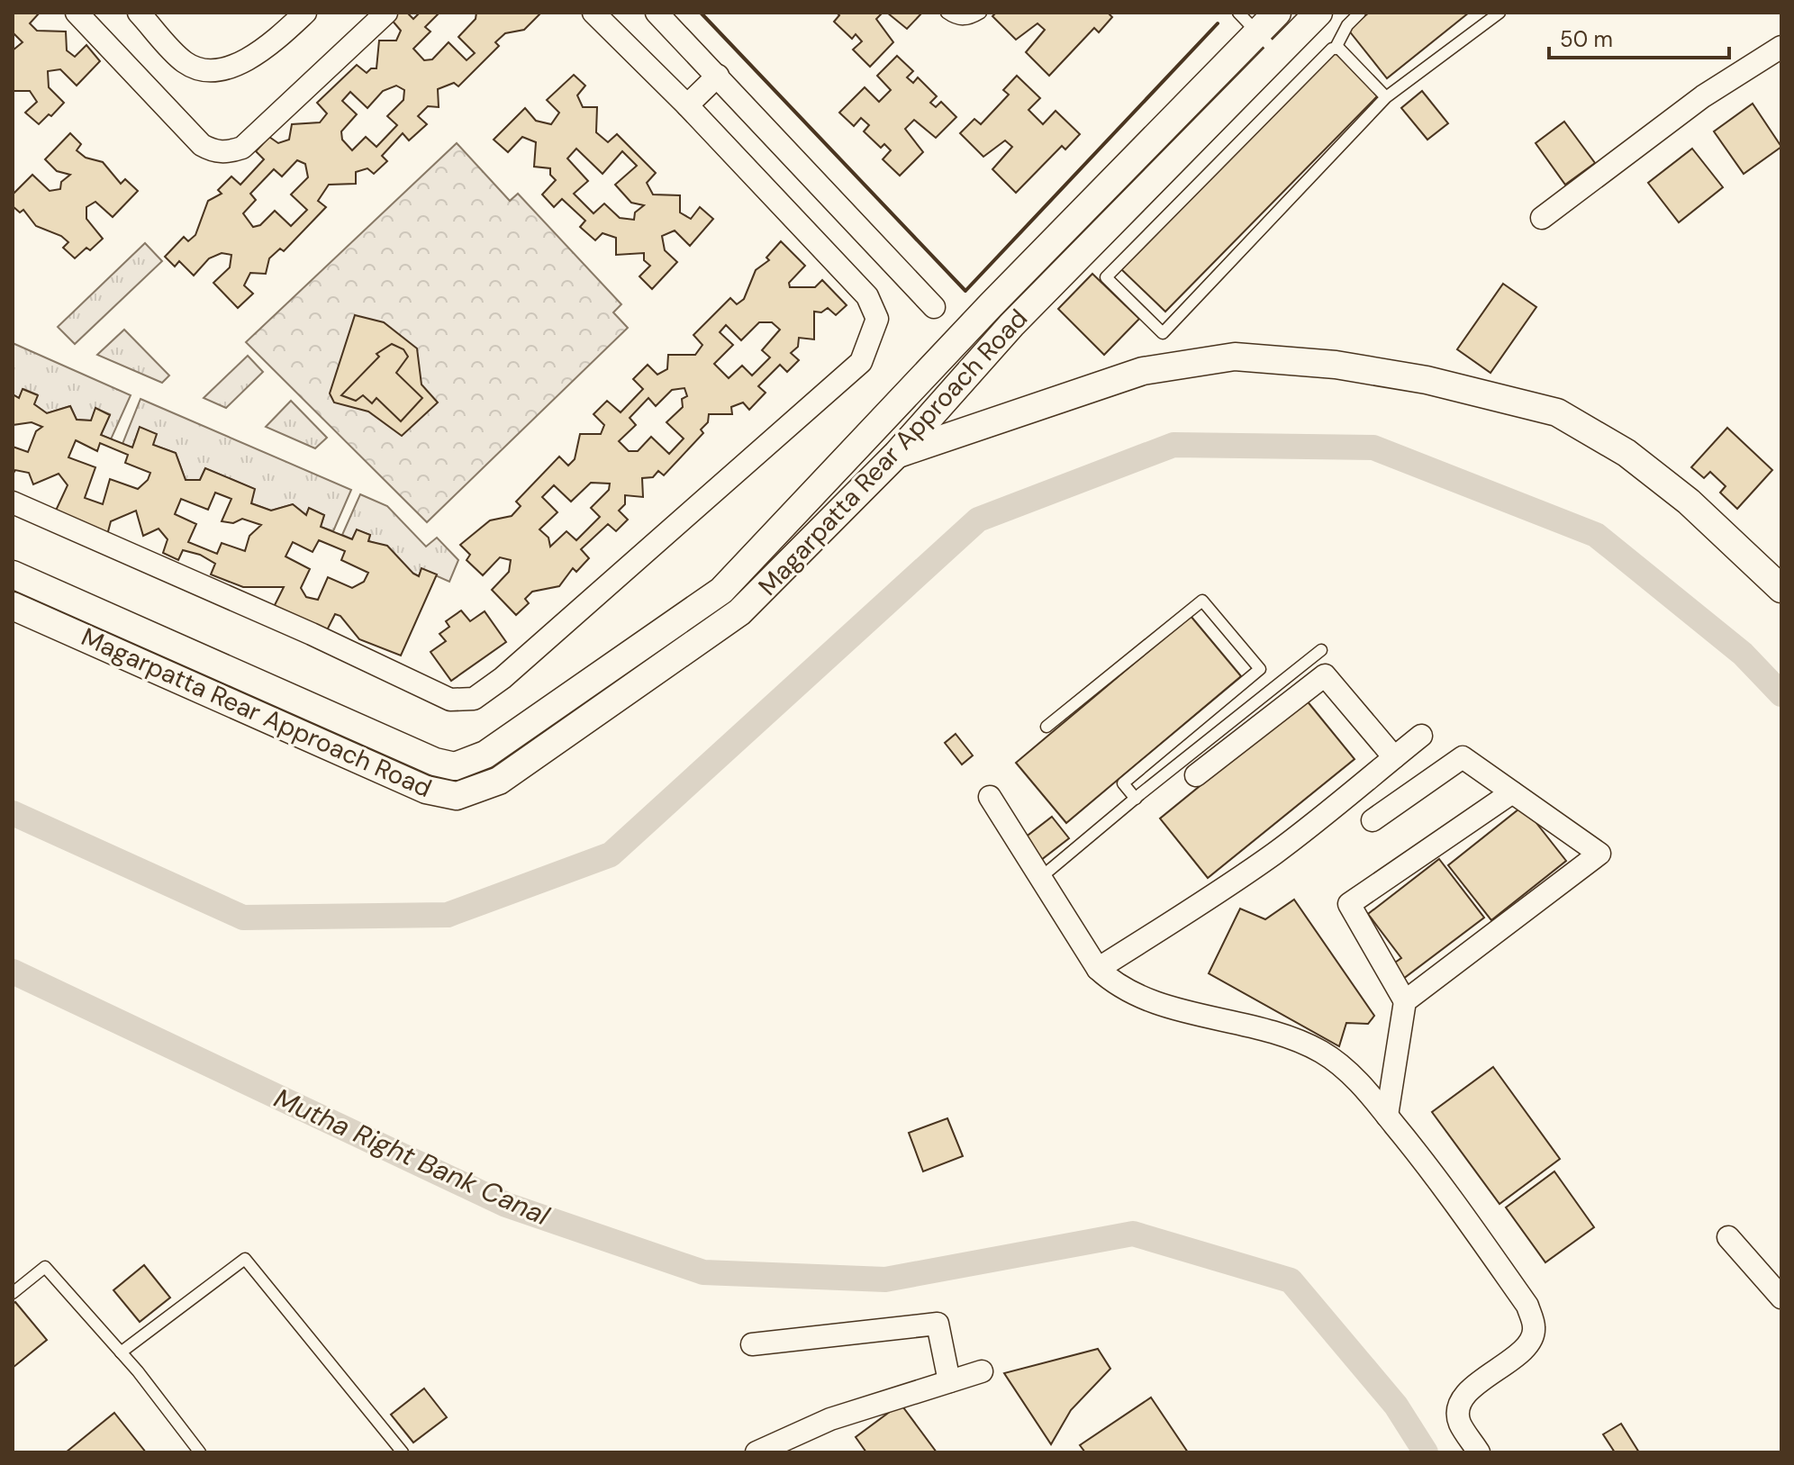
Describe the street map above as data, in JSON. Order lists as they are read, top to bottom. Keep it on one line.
{"streets":{"street":["Magarpatta Rear Approach Road"]},"water":["Mutha Right Bank Canal"],"scale_bar":"50 m"}
